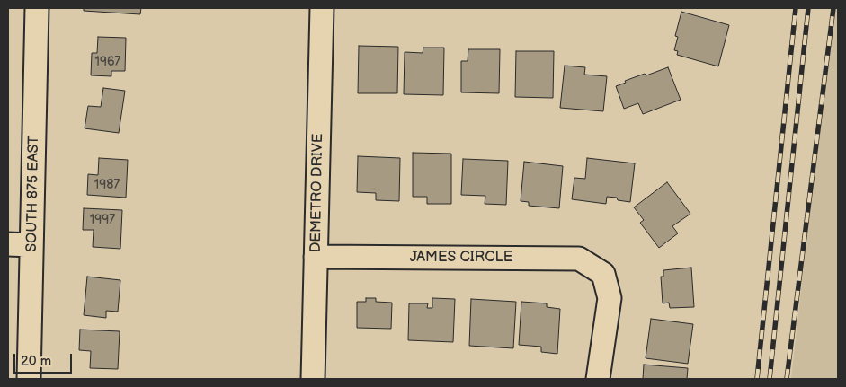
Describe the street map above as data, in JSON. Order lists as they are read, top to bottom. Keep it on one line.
{"streets":{"street":["DEMETRO DRIVE","SOUTH 875 EAST","JAMES CIRCLE"]},"crossings":[["DEMETRO DRIVE","JAMES CIRCLE"]],"house_numbers":["1967","1987","1997"],"scale_bar":"20 m"}
